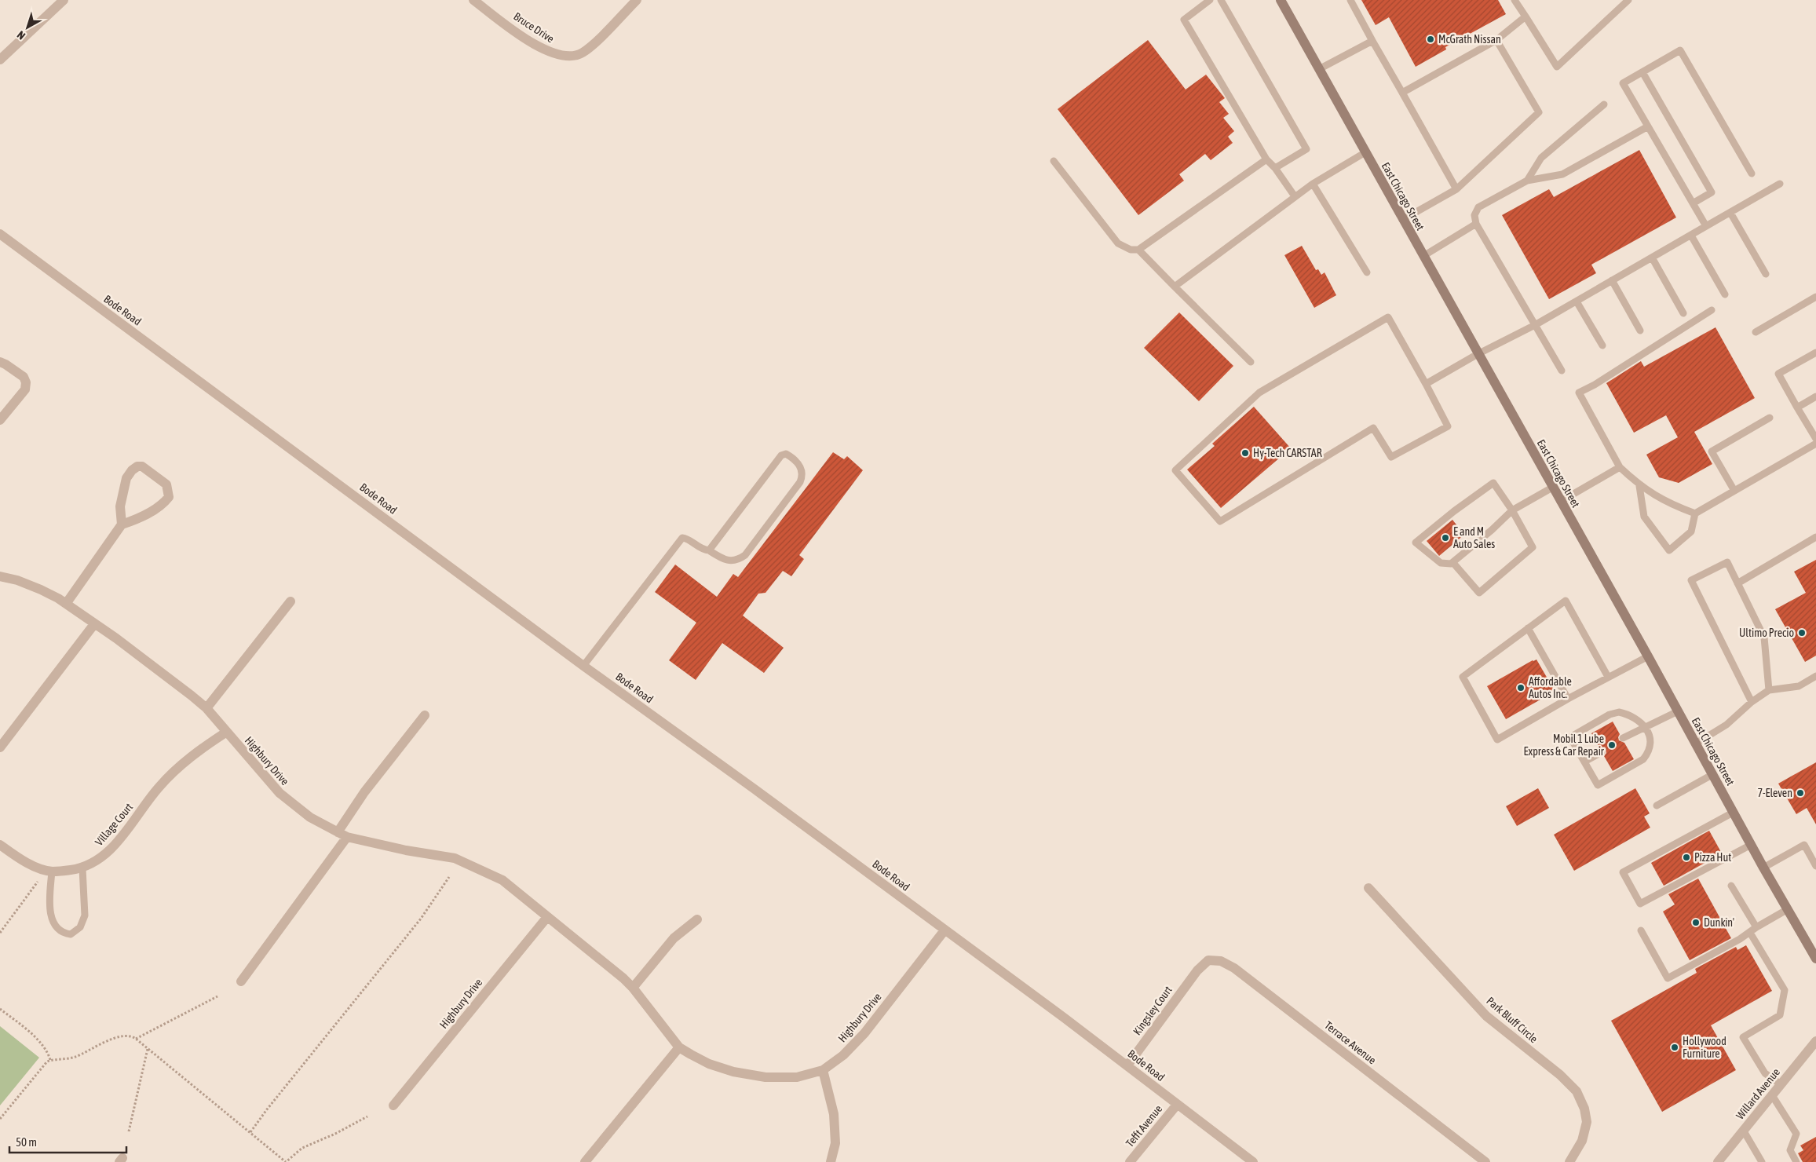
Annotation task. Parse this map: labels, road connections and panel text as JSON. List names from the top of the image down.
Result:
{
  "streets": {
    "main road": ["East Chicago Street"],
    "street": [
      "Bruce Drive",
      "Bode Road",
      "Highbury Drive",
      "Village Court",
      "Kingsley Court",
      "Park Bluff Circle",
      "Terrace Avenue",
      "Willard Avenue",
      "Tefft Avenue"
    ]
  },
  "crossings": [
    ["Bode Road", "Highbury Drive"],
    ["Bode Road", "Kingsley Court"],
    ["Bode Road", "Tefft Avenue"],
    ["Highbury Drive", "Village Court"],
    ["Kingsley Court", "Terrace Avenue"]
  ],
  "places": [
    "McGrath Nissan",
    "Hy-Tech CARSTAR",
    "E and M Auto Sales",
    "Ultimo Precio",
    "Affordable Autos Inc.",
    "Mobil 1 Lube Express & Car Repair",
    "7-Eleven",
    "Pizza Hut",
    "Dunkin'",
    "Hollywood Furniture"
  ],
  "scale_bar": "50 m",
  "north": "bottom left"
}
